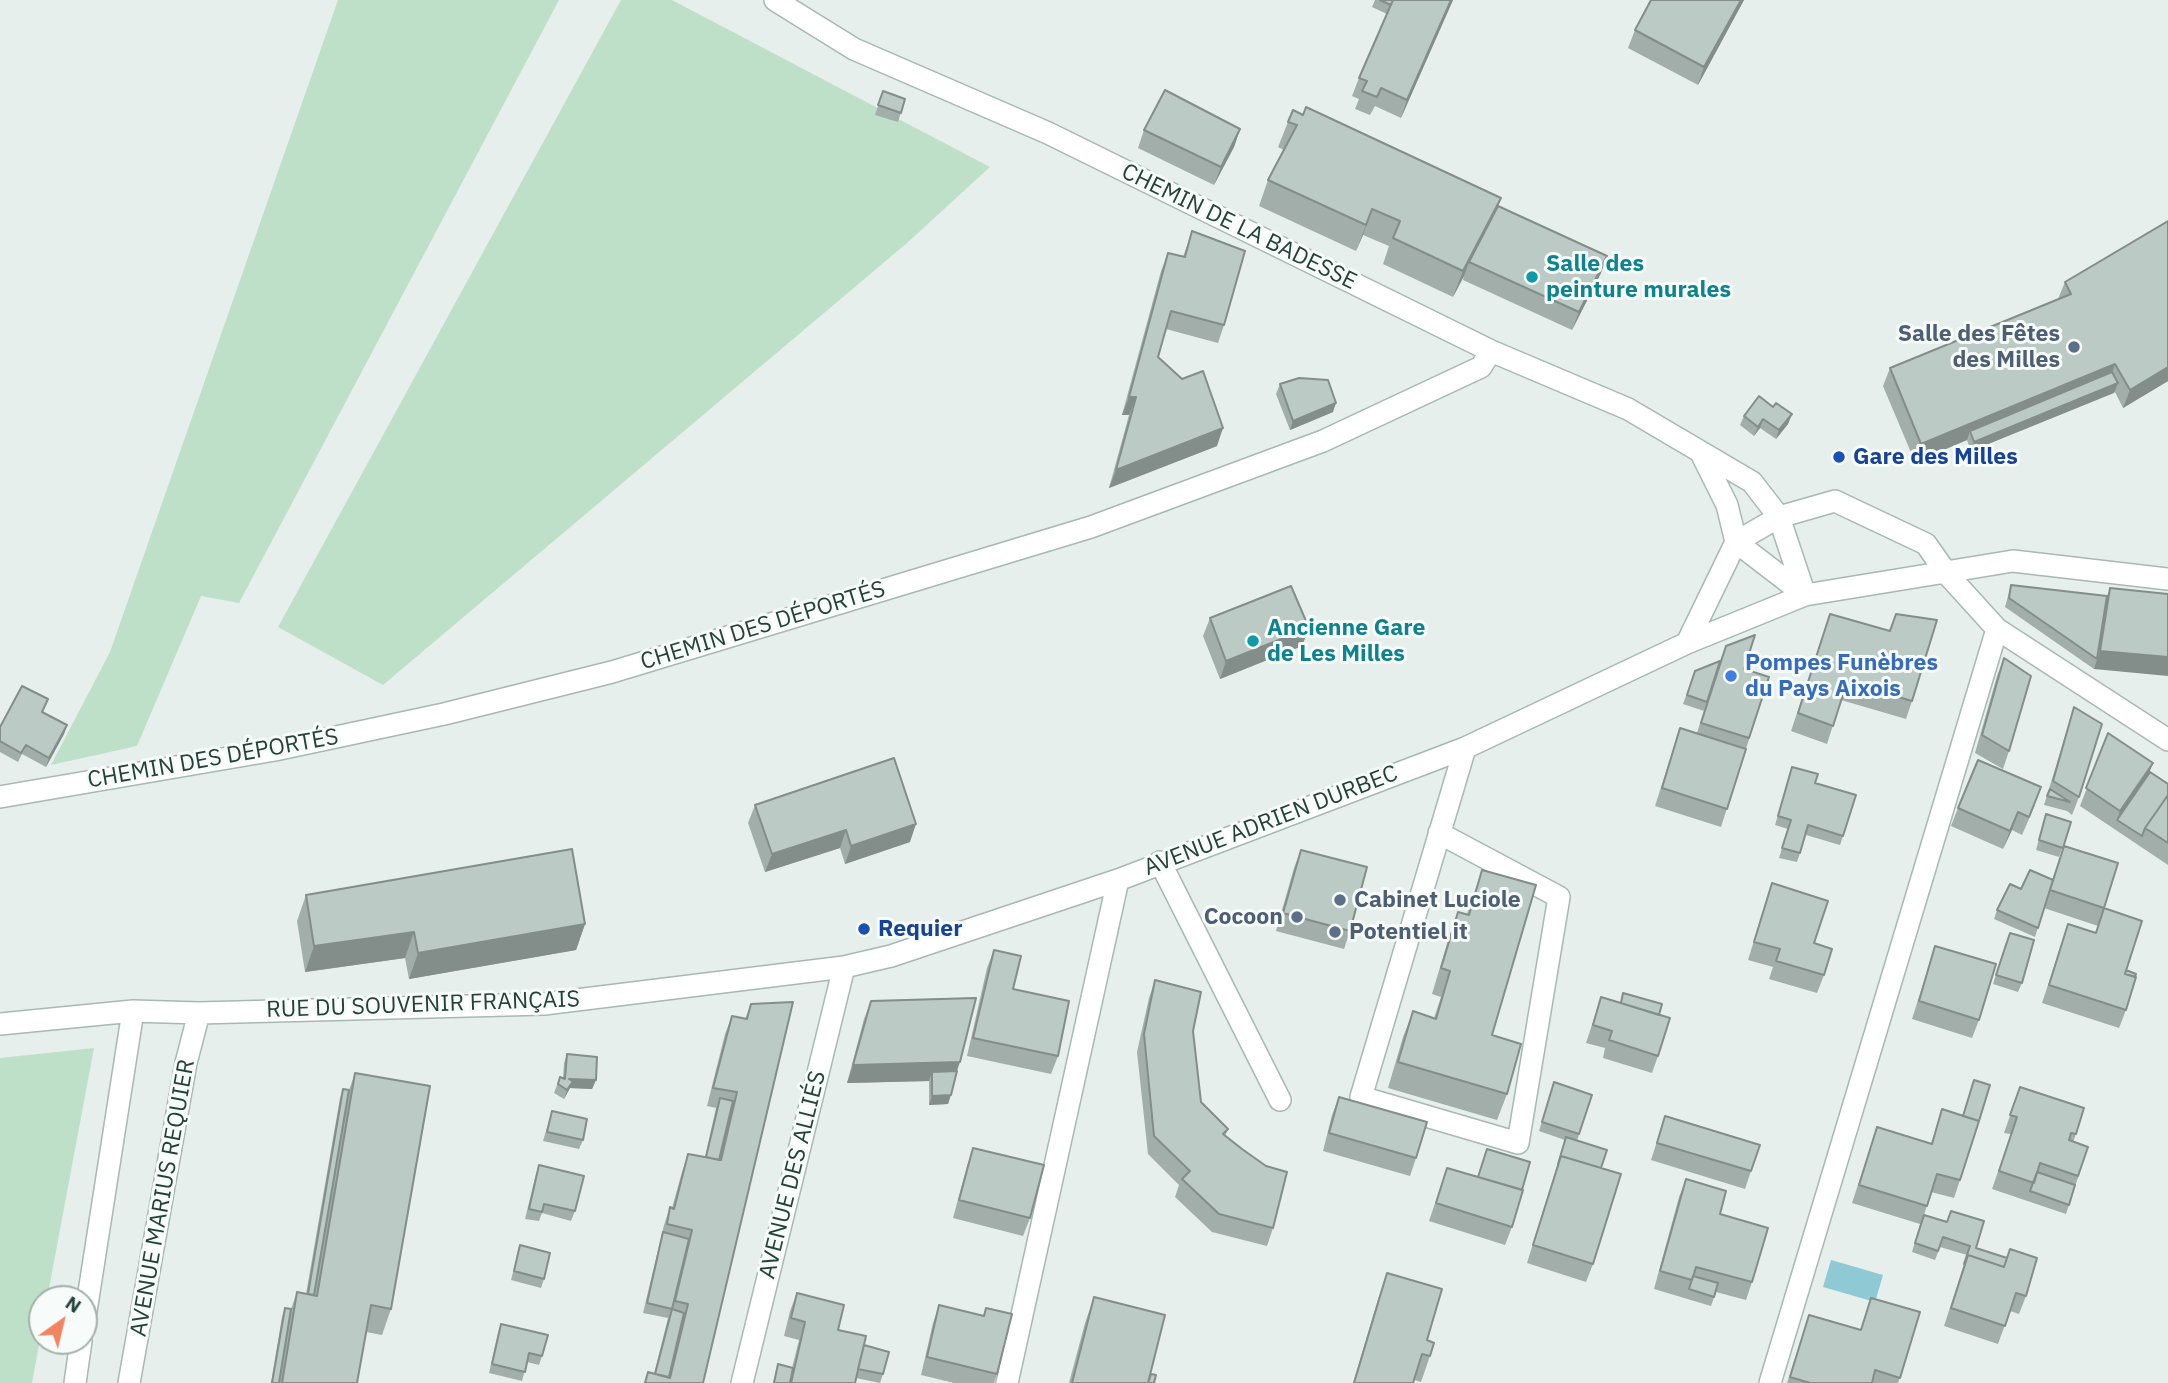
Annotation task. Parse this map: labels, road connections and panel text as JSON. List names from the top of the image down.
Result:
{
  "streets": {
    "street": [
      "CHEMIN DE LA BADESSE",
      "CHEMIN DES DÉPORTÉS",
      "AVENUE ADRIEN DURBEC",
      "RUE DU SOUVENIR FRANÇAIS",
      "AVENUE DES ALLIÉS",
      "AVENUE MARIUS REQUIER"
    ]
  },
  "crossings": [
    ["CHEMIN DE LA BADESSE", "CHEMIN DES DÉPORTÉS"],
    ["CHEMIN DE LA BADESSE", "AVENUE ADRIEN DURBEC"],
    ["AVENUE ADRIEN DURBEC", "RUE DU SOUVENIR FRANÇAIS"],
    ["AVENUE ADRIEN DURBEC", "AVENUE DES ALLIÉS"],
    ["RUE DU SOUVENIR FRANÇAIS", "AVENUE DES ALLIÉS"],
    ["RUE DU SOUVENIR FRANÇAIS", "AVENUE MARIUS REQUIER"]
  ],
  "places": [
    "Salle des peinture murales",
    "Salle des Fêtes des Milles",
    "Gare des Milles",
    "Ancienne Gare de Les Milles",
    "Pompes Funèbres du Pays Aixois",
    "Cabinet Luciole",
    "Cocoon",
    "Requier",
    "Potentiel it"
  ],
  "north": "top right"
}
